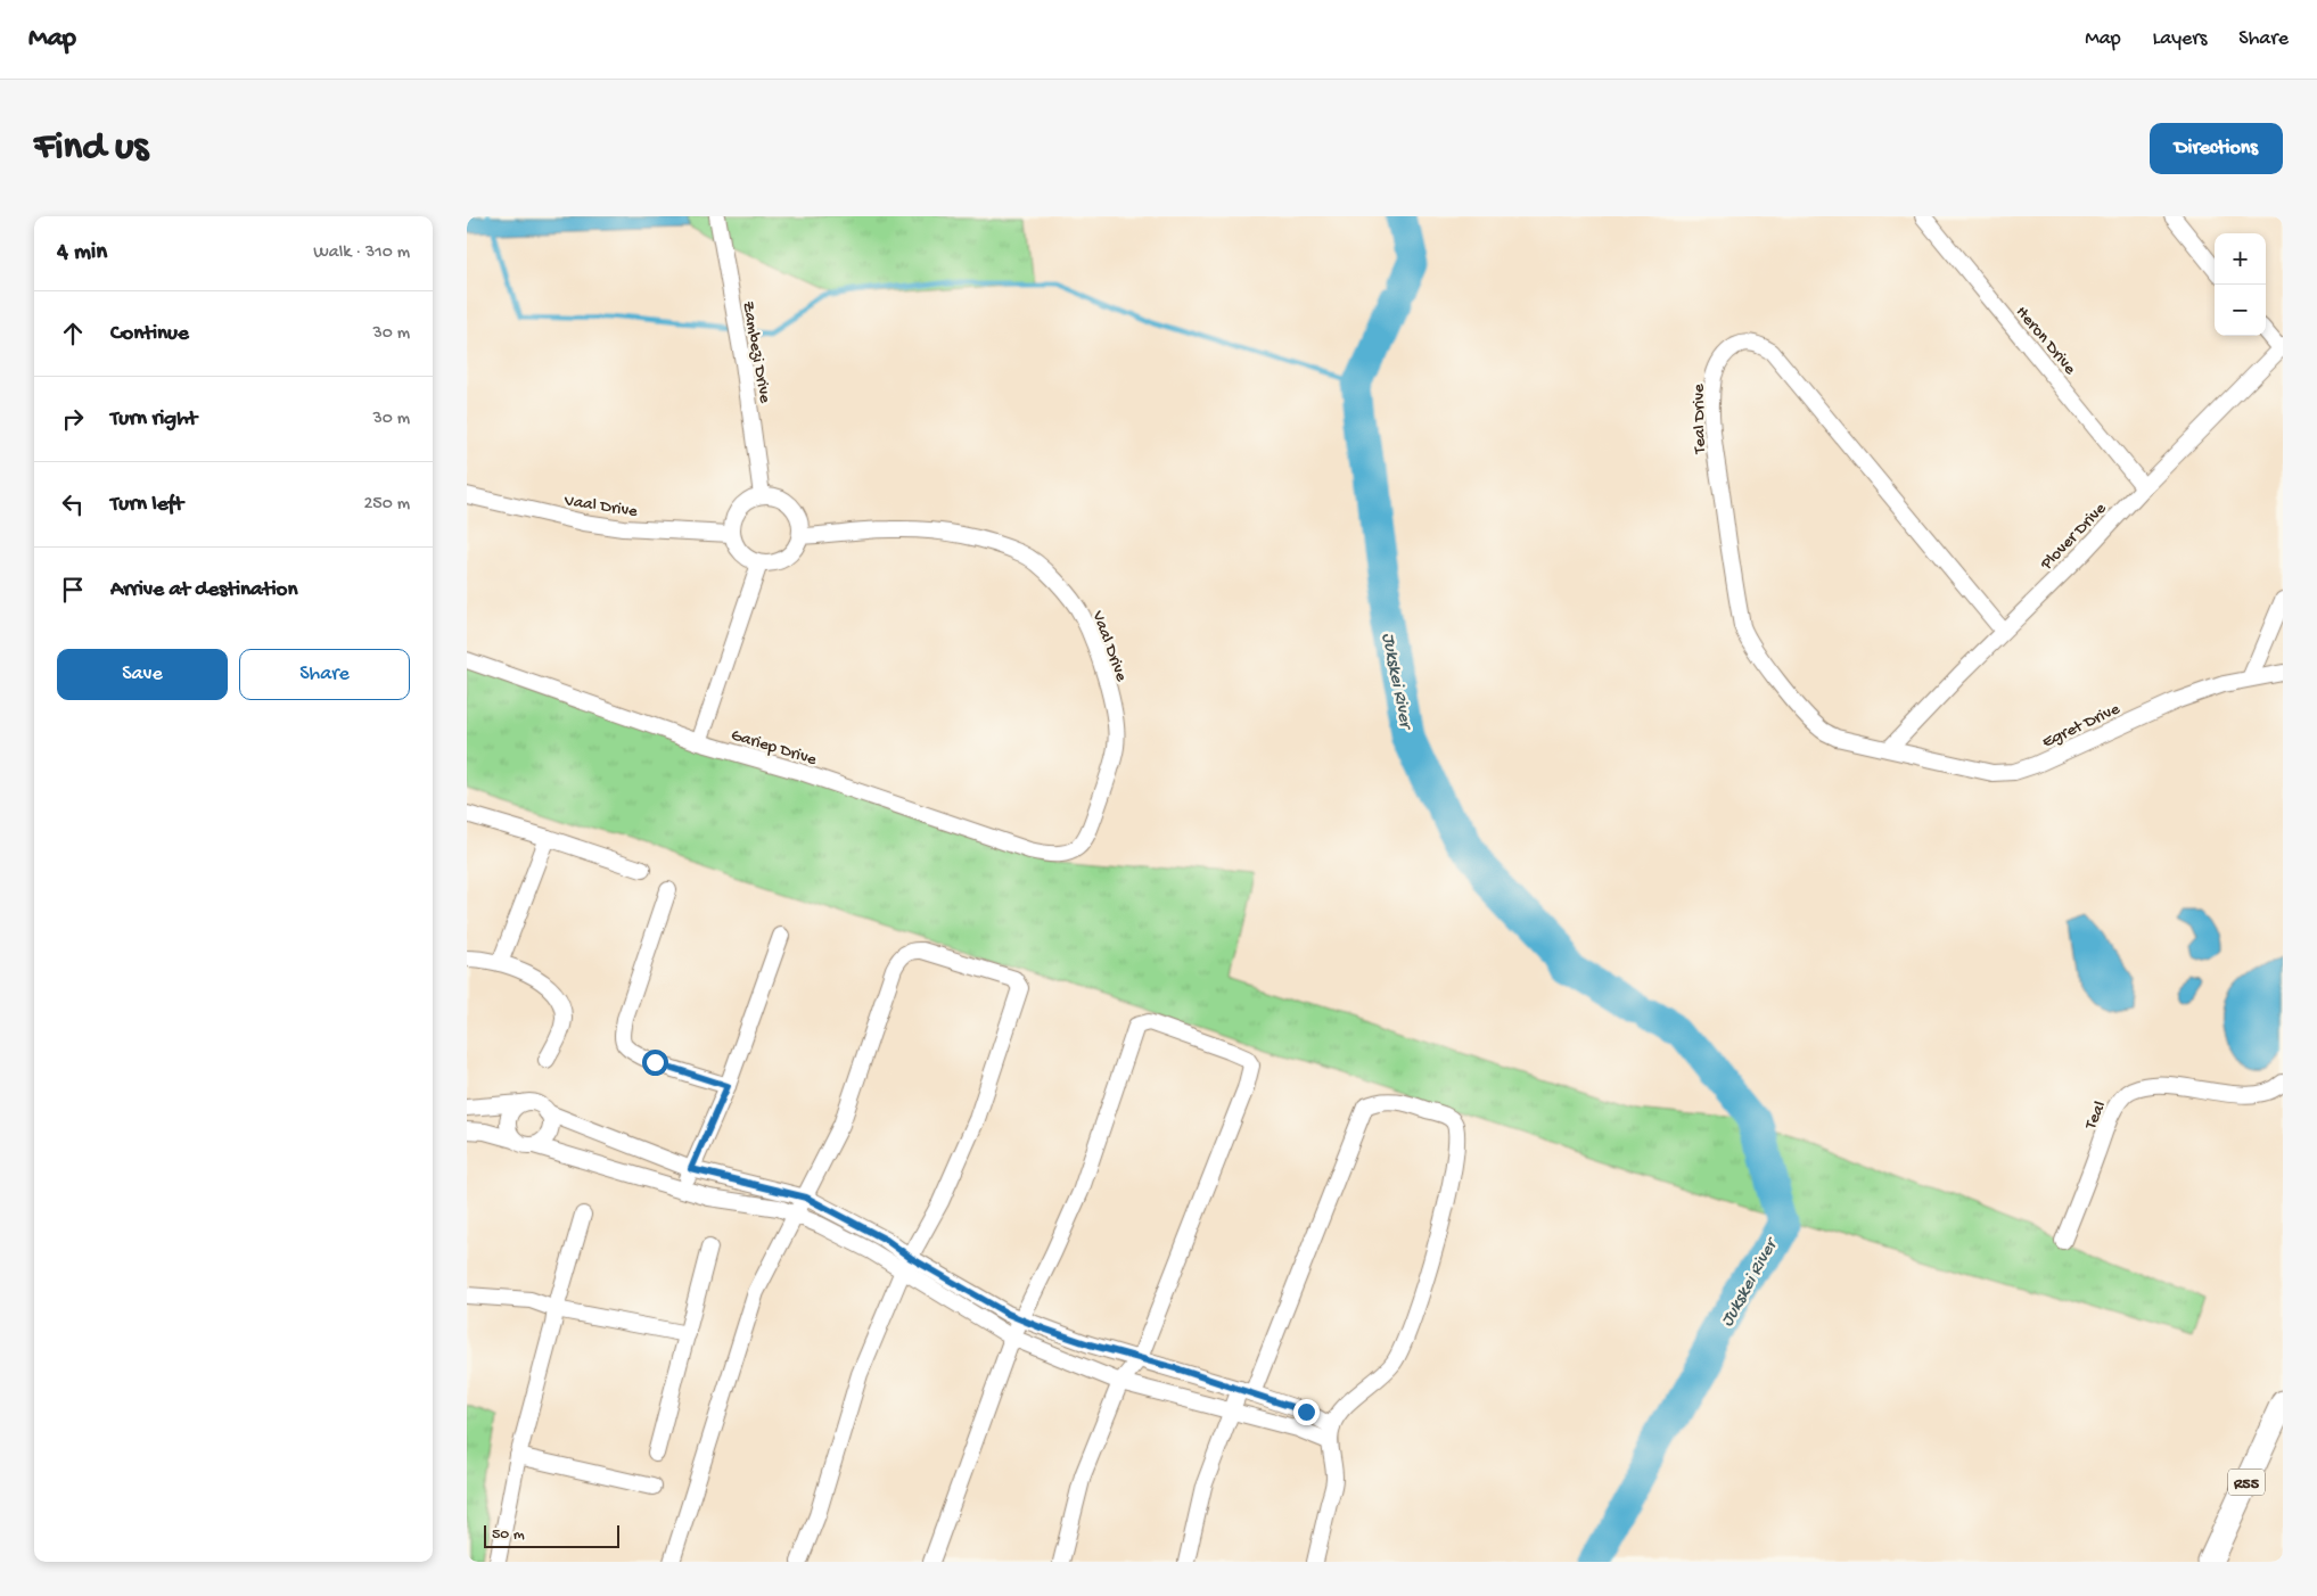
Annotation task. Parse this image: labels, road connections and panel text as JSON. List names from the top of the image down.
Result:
{
  "streets": {
    "main road": ["R55"],
    "street": [
      "Heron Drive",
      "Zambezi Drive",
      "Teal Drive",
      "Vaal Drive",
      "Plover Drive",
      "Egret Drive",
      "Gariep Drive",
      "Teal"
    ]
  },
  "crossings": [
    ["Heron Drive", "Plover Drive"],
    ["Zambezi Drive", "Vaal Drive"],
    ["Teal Drive", "Plover Drive"],
    ["Teal Drive", "Egret Drive"],
    ["Vaal Drive", "Gariep Drive"],
    ["Plover Drive", "Egret Drive"]
  ],
  "water": ["Jukskei River"],
  "scale_bar": "50 m",
  "page": {
    "header": "Map",
    "nav": ["Map", "Layers", "Share"],
    "buttons": [
      "Directions",
      ["Save", "Share"]
    ],
    "title": "Find us",
    "heading": ["4 min", "Walk · 310 m"],
    "map_buttons": ["+", "−"],
    "list": [
      ["Continue", "30 m"],
      ["Turn right", "30 m"],
      ["Turn left", "250 m"],
      "Arrive at destination"
    ],
    "scale": "50 m"
  }
}
